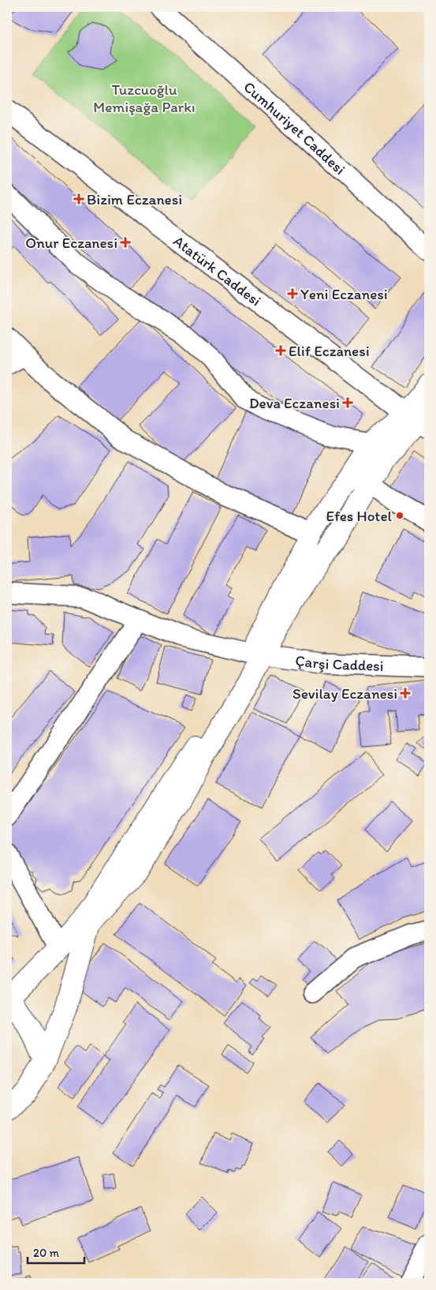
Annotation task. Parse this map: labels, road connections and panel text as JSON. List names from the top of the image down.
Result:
{
  "streets": {
    "street": ["Cumhuriyet Caddesi", "Atatürk Caddesi", "Çarşi Caddesi"]
  },
  "parks": ["Tuzcuoğlu Memişağa Parkı"],
  "places": {
    "health": [
      "Bizim Eczanesi",
      "Onur Eczanesi",
      "Yeni Eczanesi",
      "Elif Eczanesi",
      "Deva Eczanesi",
      "Sevilay Eczanesi"
    ],
    "other": ["Efes Hotel"]
  },
  "scale_bar": "20 m"
}
